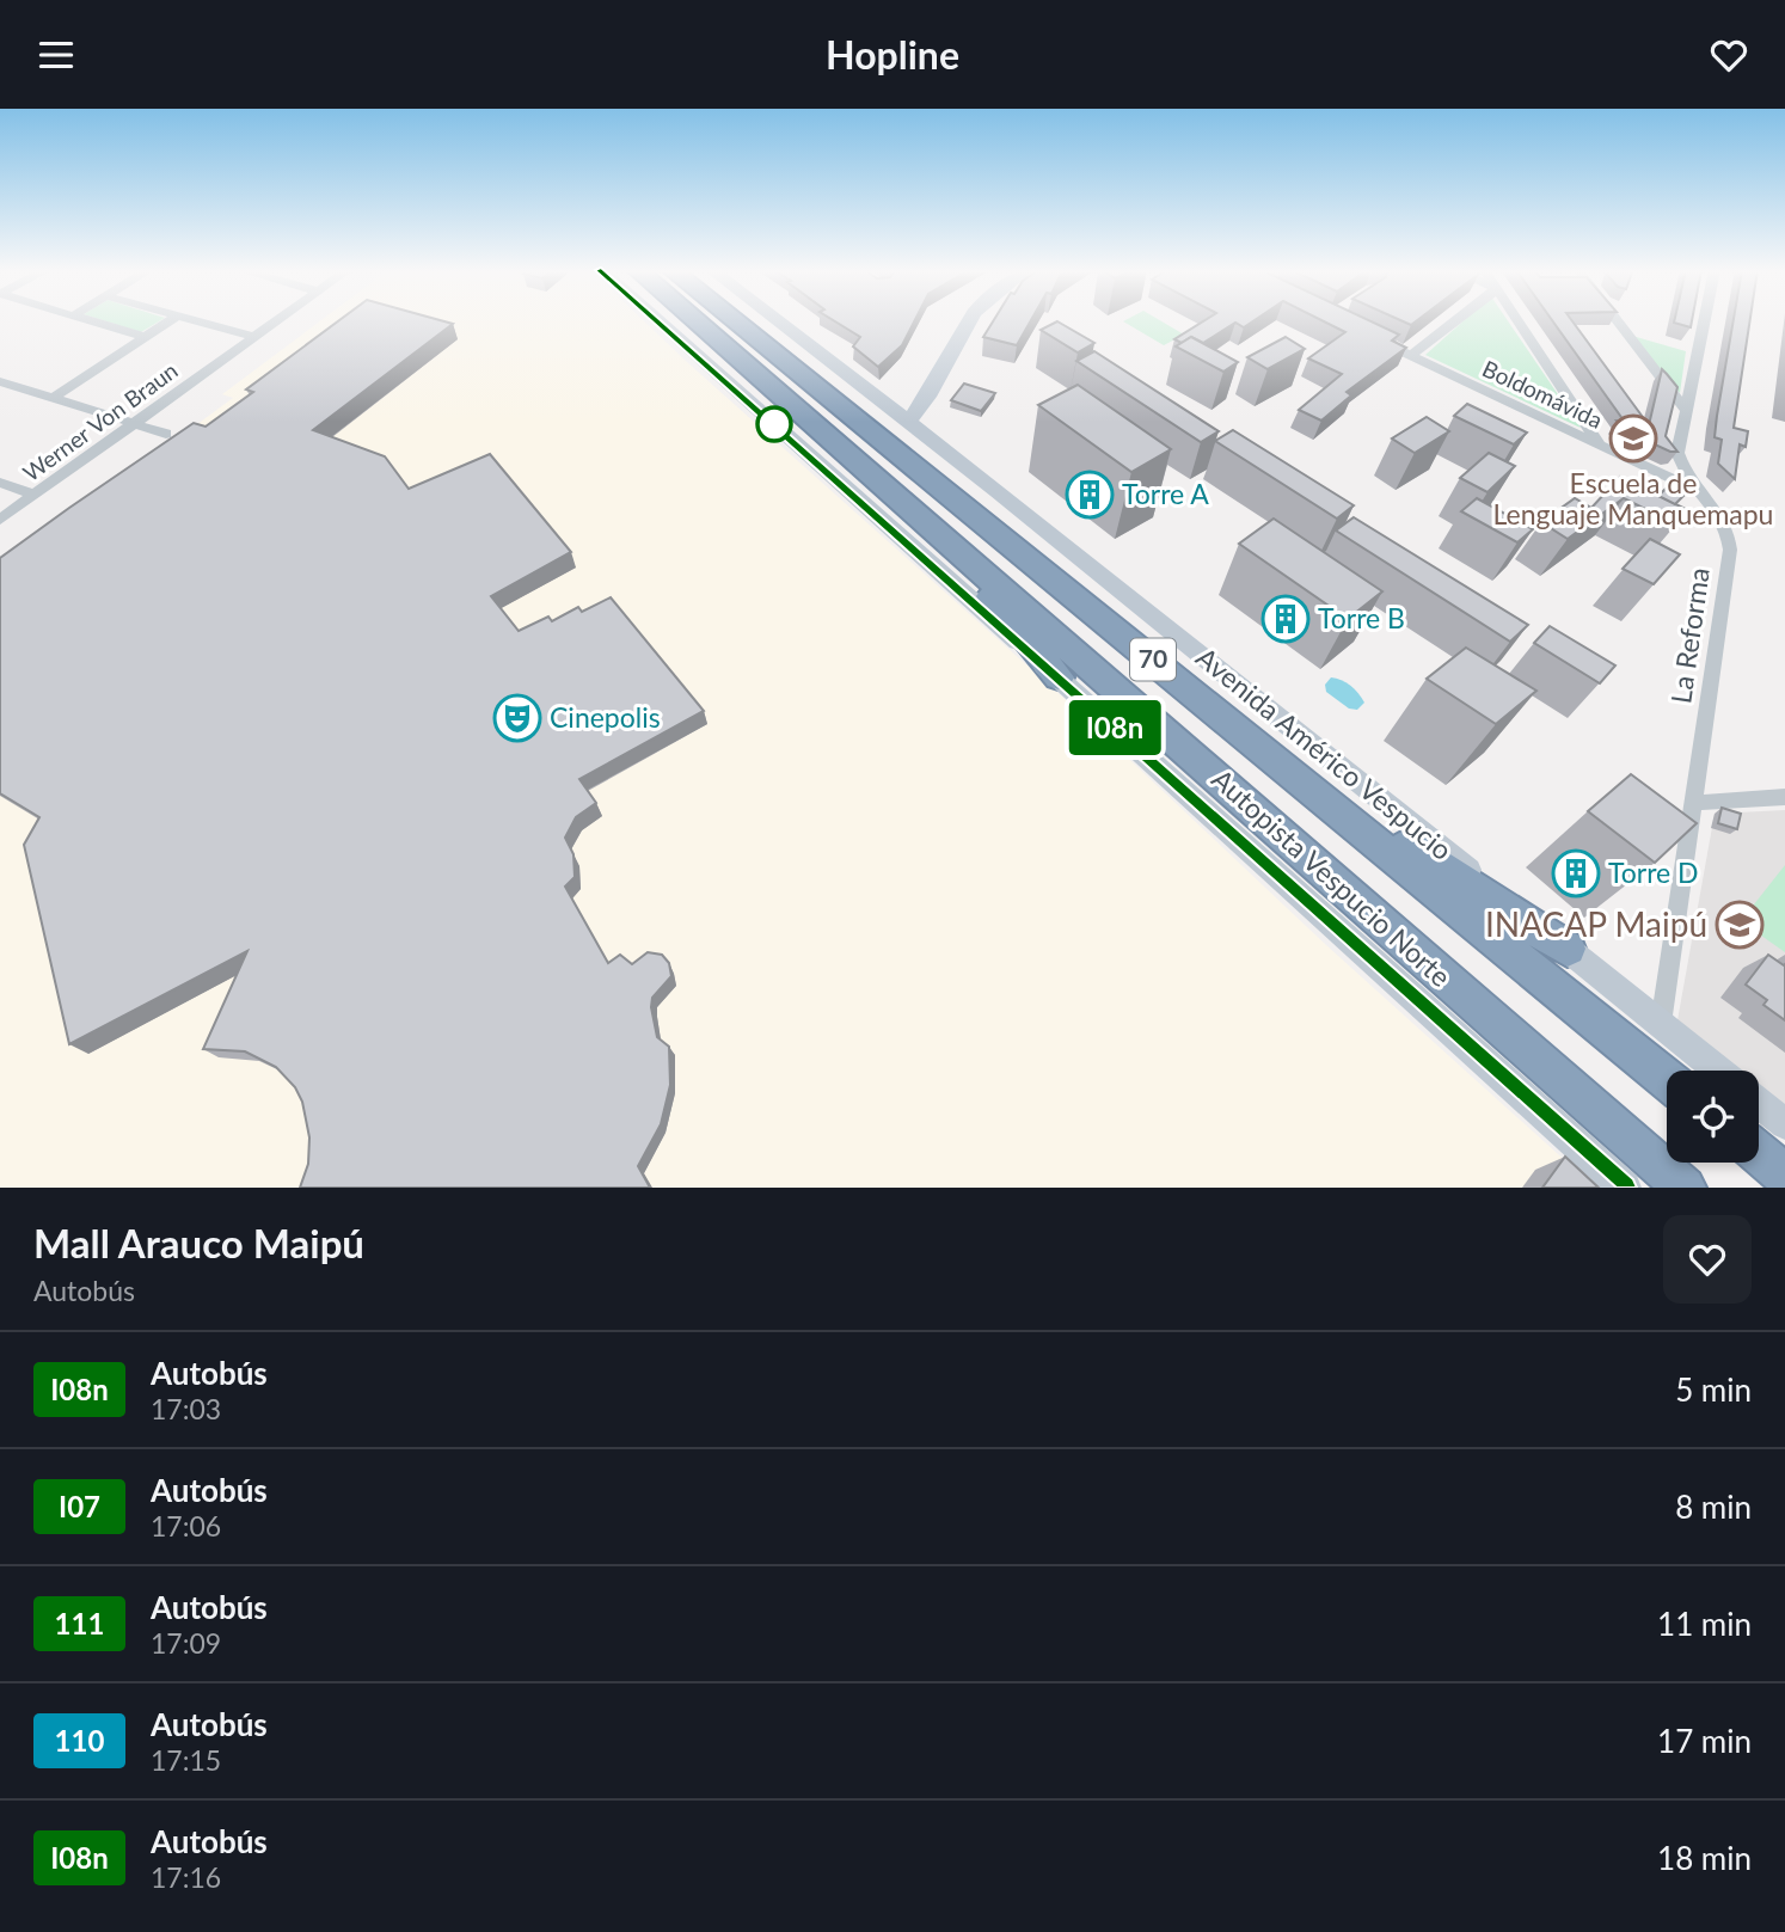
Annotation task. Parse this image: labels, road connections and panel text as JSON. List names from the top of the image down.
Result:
{
  "streets": {
    "highway": ["70", "Autopista Vespucio Norte"],
    "main road": ["Avenida Américo Vespucio"],
    "street": ["Boldomávida", "Werner Von Braun", "La Reforma"]
  },
  "crossings": [
    ["Boldomávida", "La Reforma"],
    ["La Reforma", "Avenida Américo Vespucio"]
  ],
  "places": {
    "school or university": ["Escuela de Lenguaje Manquemapu", "INACAP Maipú"],
    "building": ["Torre A", "Torre B", "Torre D"],
    "theatre": ["Cinepolis"]
  },
  "lines": ["bus line I08n"],
  "page": {
    "header": "Hopline",
    "on_map": "I08n",
    "heading": ["Mall Arauco Maipú", "Autobús"],
    "list": [
      {
        "mark": "I08n",
        "name": "Autobús",
        "note": "17:03",
        "value": "5 min"
      },
      {
        "mark": "I07",
        "name": "Autobús",
        "note": "17:06",
        "value": "8 min"
      },
      {
        "mark": "111",
        "name": "Autobús",
        "note": "17:09",
        "value": "11 min"
      },
      {
        "mark": "110",
        "name": "Autobús",
        "note": "17:15",
        "value": "17 min"
      },
      {
        "mark": "I08n",
        "name": "Autobús",
        "note": "17:16",
        "value": "18 min"
      }
    ]
  }
}
